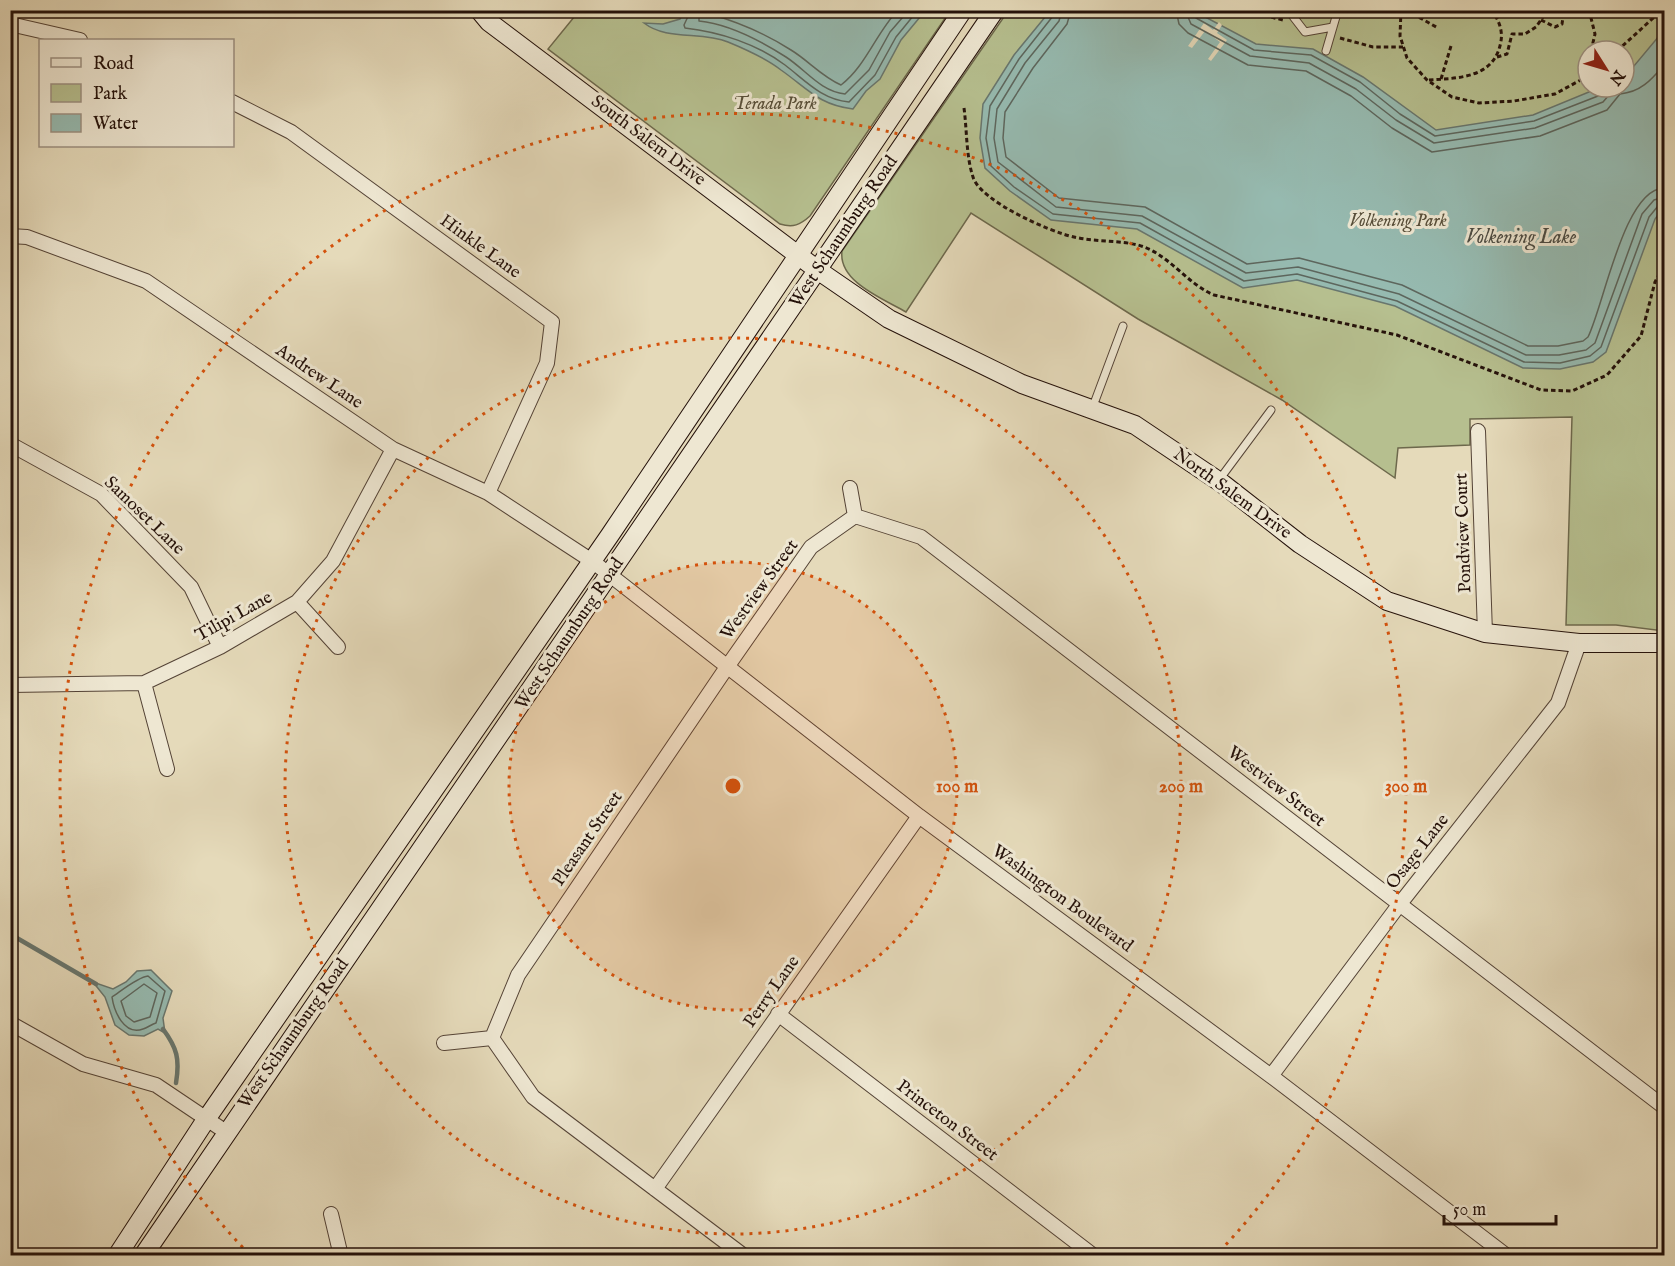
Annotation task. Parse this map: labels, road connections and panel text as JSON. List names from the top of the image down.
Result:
{
  "streets": {
    "main road": ["South Salem Drive", "West Schaumburg Road", "North Salem Drive"],
    "street": [
      "Hinkle Lane",
      "Andrew Lane",
      "Samoset Lane",
      "Pondview Court",
      "Westview Street",
      "Tilipi Lane",
      "Pleasant Street",
      "Osage Lane",
      "Washington Boulevard",
      "Perry Lane",
      "Princeton Street"
    ]
  },
  "crossings": [
    ["South Salem Drive", "West Schaumburg Road"],
    ["South Salem Drive", "North Salem Drive"],
    ["West Schaumburg Road", "Andrew Lane"],
    ["West Schaumburg Road", "North Salem Drive"],
    ["West Schaumburg Road", "Washington Boulevard"],
    ["Hinkle Lane", "Andrew Lane"],
    ["Andrew Lane", "Tilipi Lane"],
    ["Andrew Lane", "Washington Boulevard"],
    ["North Salem Drive", "Pondview Court"],
    ["North Salem Drive", "Osage Lane"],
    ["Samoset Lane", "Tilipi Lane"],
    ["Westview Street", "Pleasant Street"],
    ["Westview Street", "Osage Lane"],
    ["Westview Street", "Washington Boulevard"],
    ["Pleasant Street", "Washington Boulevard"],
    ["Osage Lane", "Washington Boulevard"],
    ["Washington Boulevard", "Perry Lane"],
    ["Perry Lane", "Princeton Street"]
  ],
  "water": ["Volkening Lake"],
  "parks": ["Terada Park", "Volkening Park"],
  "legend": ["Road", "Park", "Water"],
  "scale_bar": "50 m",
  "north": "bottom right",
  "rings": ["100 m", "200 m", "300 m"]
}
